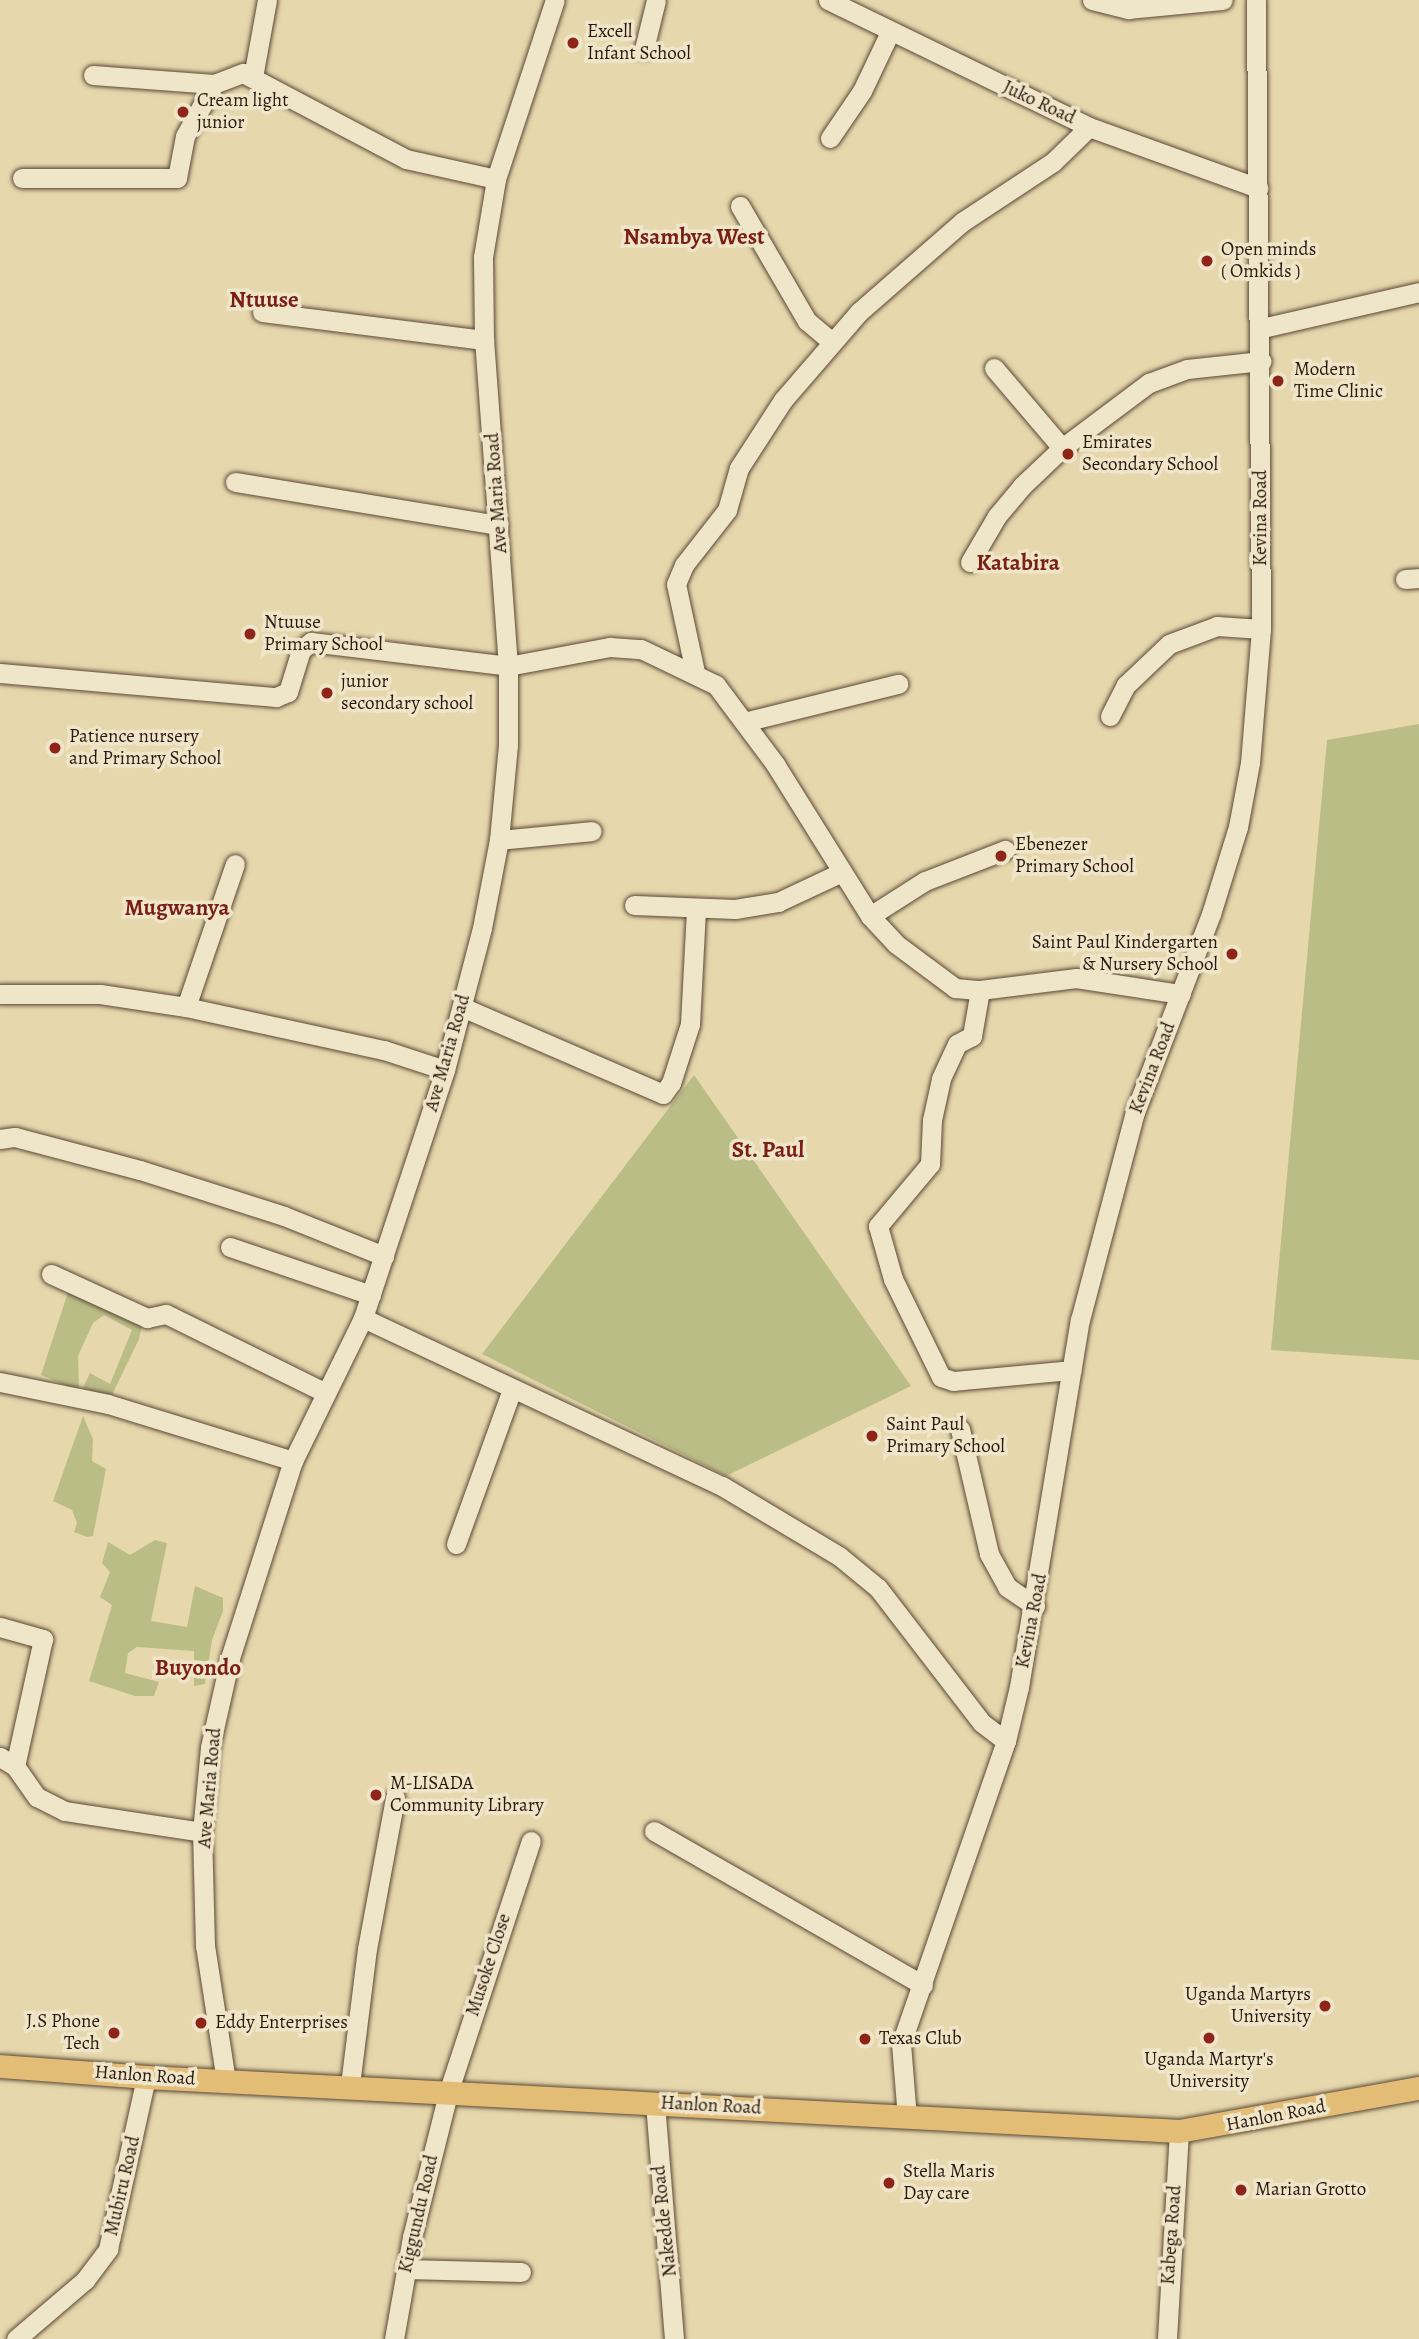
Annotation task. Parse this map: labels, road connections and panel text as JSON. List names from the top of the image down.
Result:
{
  "streets": {
    "main road": ["Hanlon Road"],
    "street": [
      "Juko Road",
      "Ave Maria Road",
      "Kevina Road",
      "Musoke Close",
      "Mubiru Road",
      "Kiggundu Road",
      "Nakedde Road",
      "Kabega Road"
    ]
  },
  "crossings": [
    ["Juko Road", "Kevina Road"],
    ["Ave Maria Road", "Hanlon Road"],
    ["Kevina Road", "Hanlon Road"],
    ["Musoke Close", "Hanlon Road"],
    ["Musoke Close", "Kiggundu Road"],
    ["Hanlon Road", "Mubiru Road"],
    ["Hanlon Road", "Kiggundu Road"],
    ["Hanlon Road", "Nakedde Road"],
    ["Hanlon Road", "Kabega Road"]
  ],
  "districts": [
    "Nsambya West",
    "Ntuuse",
    "Katabira",
    "Mugwanya",
    "St. Paul",
    "Buyondo"
  ],
  "places": [
    "Excell Infant School",
    "Cream light junior",
    "Open minds ( Omkids )",
    "Modern Time Clinic",
    "Emirates Secondary School",
    "Ntuuse Primary School",
    "junior secondary school",
    "Patience nursery and Primary School",
    "Ebenezer Primary School",
    "Saint Paul Kindergarten & Nursery School",
    "Saint Paul Primary School",
    "M-LISADA Community Library",
    "Uganda Martyrs University",
    "Eddy Enterprises",
    "J.S Phone Tech",
    "Uganda Martyr's University",
    "Texas Club",
    "Stella Maris Day care",
    "Marian Grotto"
  ]
}
